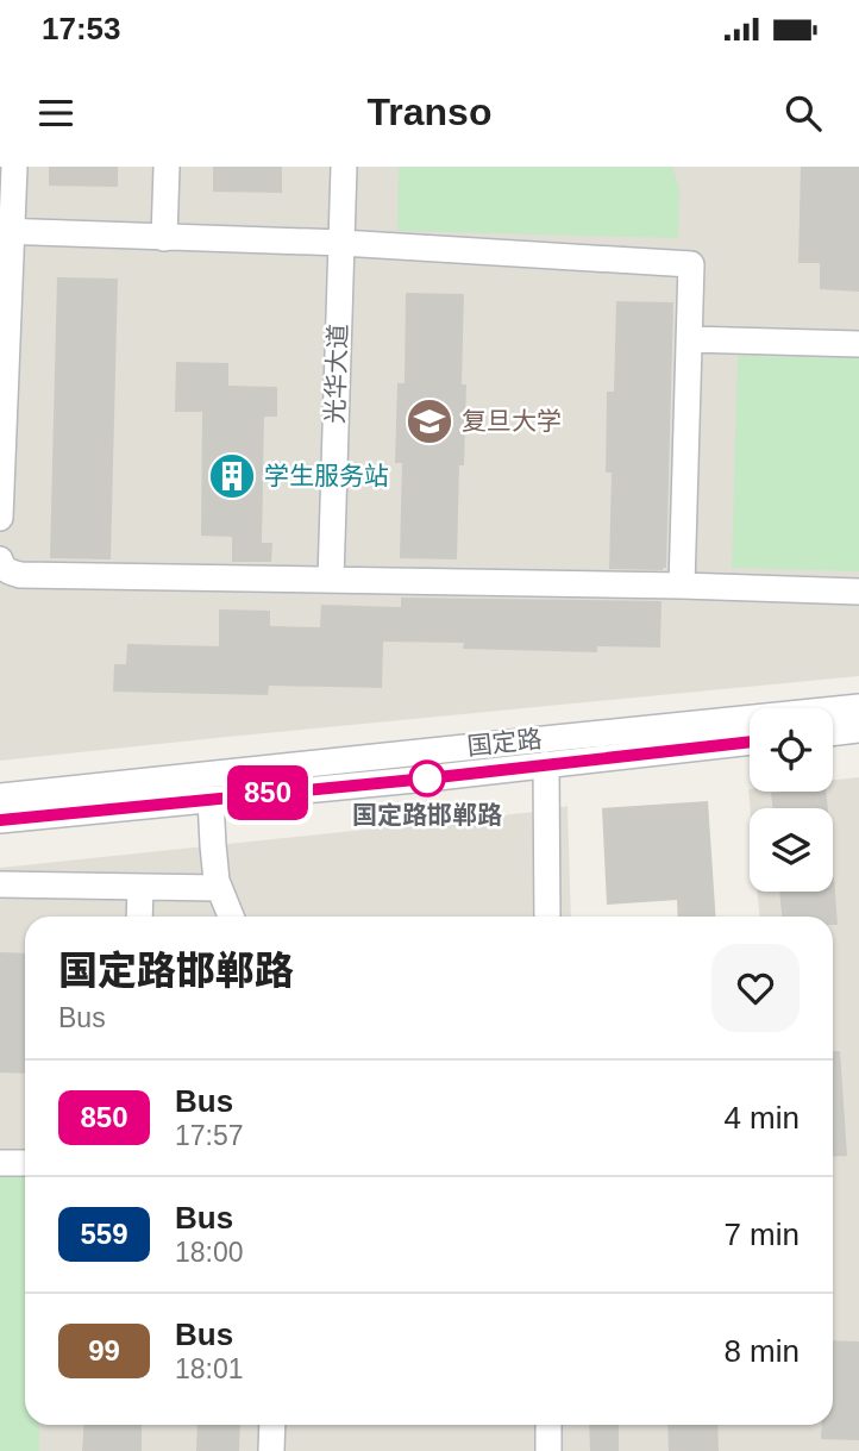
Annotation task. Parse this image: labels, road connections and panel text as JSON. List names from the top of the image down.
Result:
{
  "streets": {
    "street": ["光华大道", "国定路"]
  },
  "places": {
    "school or university": ["复旦大学"],
    "building": ["学生服务站"],
    "other": ["国定路邯郸路"]
  },
  "lines": ["bus line 850"],
  "page": {
    "status": "17:53",
    "header": "Transo",
    "on_map": "850",
    "heading": ["国定路邯郸路", "Bus"],
    "list": [
      {
        "mark": "850",
        "name": "Bus",
        "note": "17:57",
        "value": "4 min"
      },
      {
        "mark": "559",
        "name": "Bus",
        "note": "18:00",
        "value": "7 min"
      },
      {
        "mark": "99",
        "name": "Bus",
        "note": "18:01",
        "value": "8 min"
      }
    ]
  }
}
